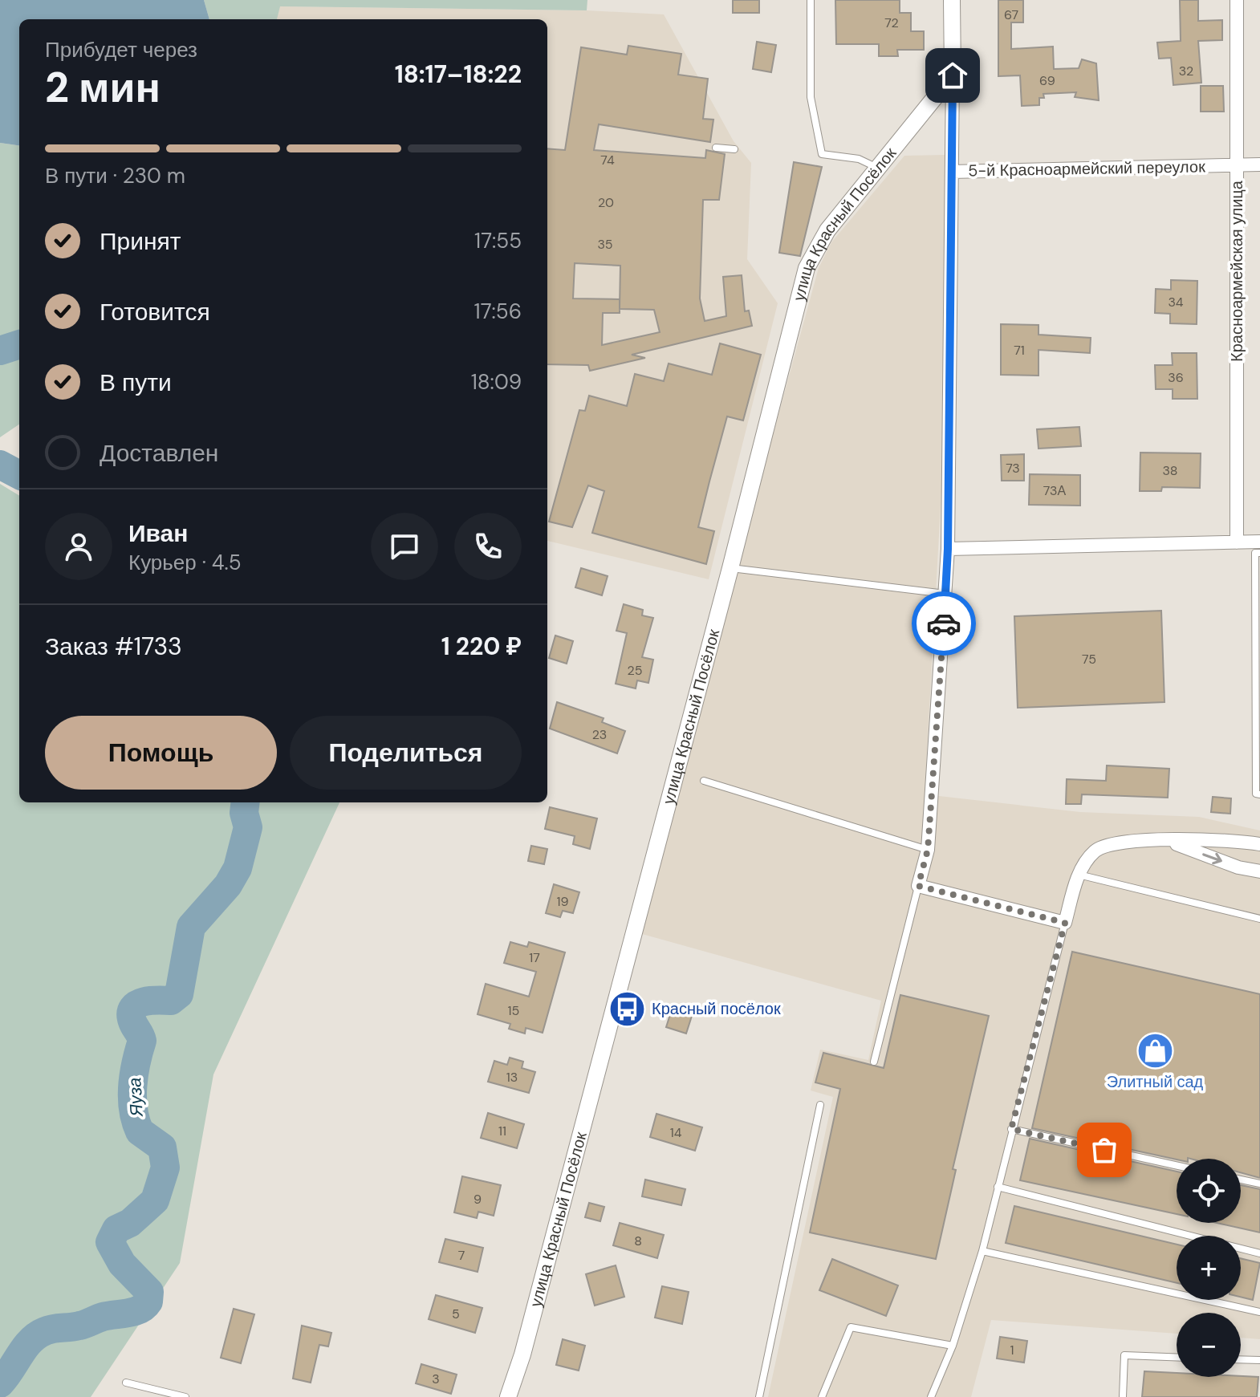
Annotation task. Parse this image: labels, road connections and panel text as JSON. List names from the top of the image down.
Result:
{
  "streets": {
    "street": ["5-й Красноармейский переулок", "улица Красный Посёлок", "Красноармейская улица"]
  },
  "crossings": [
    ["5-й Красноармейский переулок", "Красноармейская улица"]
  ],
  "water": ["Яуза"],
  "places": {
    "bus stop": ["Красный посёлок"],
    "shop": ["Элитный сад"]
  },
  "house_numbers": [
    "67",
    "72",
    "32",
    "69",
    "74",
    "20",
    "35",
    "34",
    "71",
    "36",
    "73",
    "38",
    "73А",
    "75",
    "25",
    "23",
    "19",
    "17",
    "15",
    "13",
    "11",
    "14",
    "9",
    "8",
    "7",
    "5",
    "1",
    "3"
  ],
  "page": {
    "heading": ["2 мин", "Прибудет через", "18:17–18:22"],
    "panel": [
      "Иван",
      "Курьер · 4.5",
      "Заказ #1733",
      "1 220 ₽"
    ],
    "bar": "В пути · 230 m",
    "list": [
      ["Принят", "17:55"],
      ["Готовится", "17:56"],
      ["В пути", "18:09"],
      "Доставлен"
    ],
    "buttons": ["Помощь", "Поделиться"],
    "map_buttons": ["+", "−"]
  }
}
